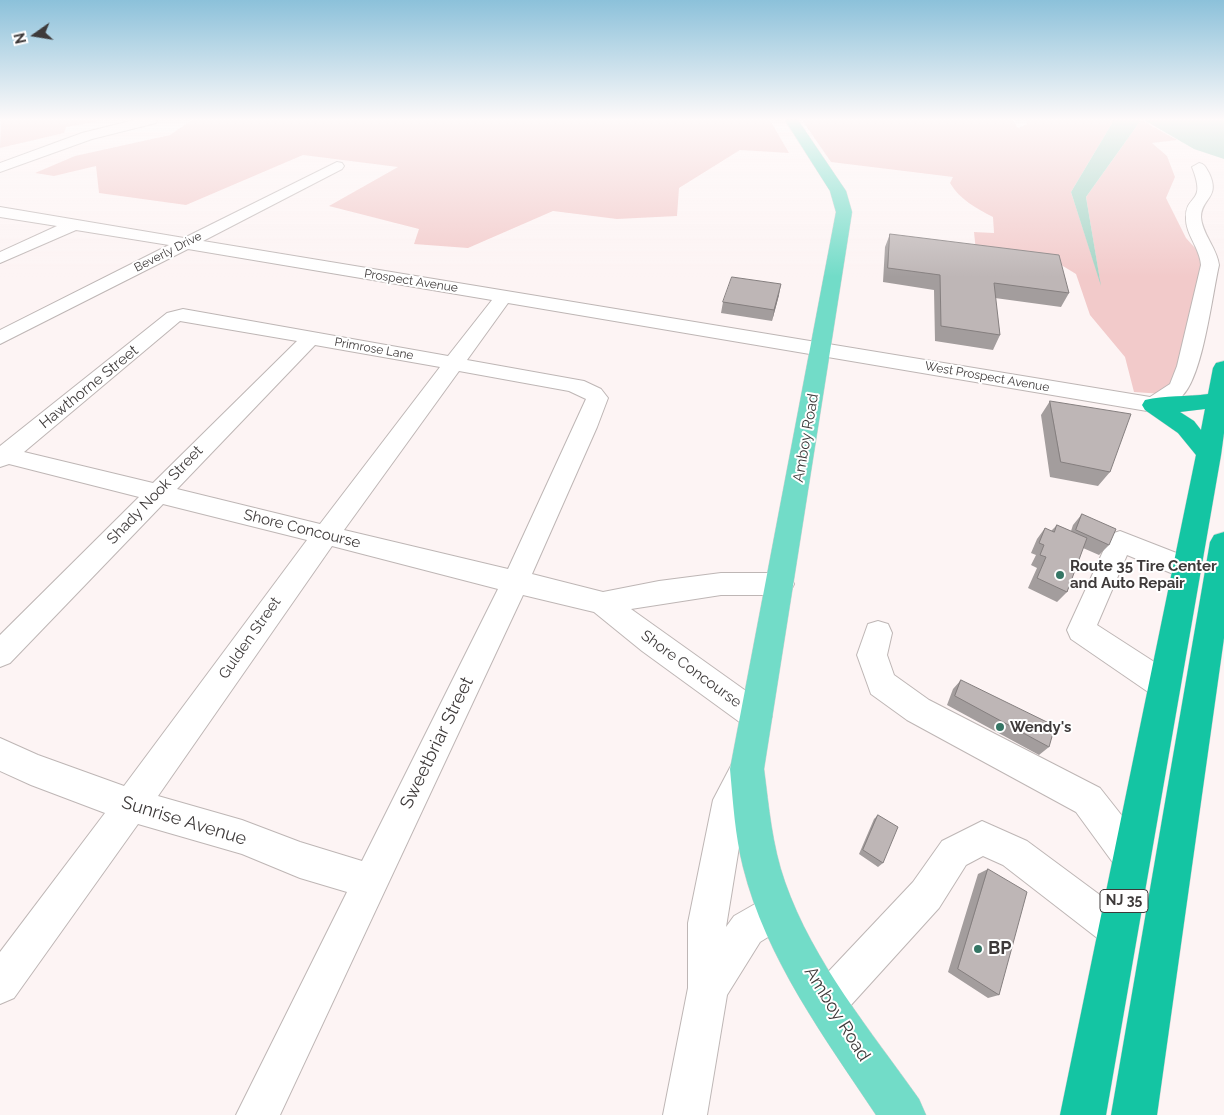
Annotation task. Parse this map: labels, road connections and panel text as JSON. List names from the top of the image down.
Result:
{
  "streets": {
    "highway": ["NJ 35"],
    "main road": ["Amboy Road"],
    "street": [
      "Beverly Drive",
      "Prospect Avenue",
      "Primrose Lane",
      "West Prospect Avenue",
      "Hawthorne Street",
      "Shady Nook Street",
      "Shore Concourse",
      "Gulden Street",
      "Sweetbriar Street",
      "Sunrise Avenue"
    ]
  },
  "crossings": [
    ["Beverly Drive", "Prospect Avenue"],
    ["Prospect Avenue", "West Prospect Avenue"],
    ["Prospect Avenue", "Amboy Road"],
    ["Prospect Avenue", "Gulden Street"],
    ["Primrose Lane", "Hawthorne Street"],
    ["Primrose Lane", "Shady Nook Street"],
    ["Primrose Lane", "Gulden Street"],
    ["Primrose Lane", "Sweetbriar Street"],
    ["West Prospect Avenue", "Amboy Road"],
    ["Hawthorne Street", "Shore Concourse"],
    ["Amboy Road", "Shore Concourse"],
    ["Shady Nook Street", "Shore Concourse"],
    ["Shore Concourse", "Gulden Street"],
    ["Shore Concourse", "Sweetbriar Street"],
    ["Gulden Street", "Sunrise Avenue"],
    ["Sweetbriar Street", "Sunrise Avenue"]
  ],
  "places": ["Route 35 Tire Center and Auto Repair", "Wendy's", "BP"],
  "north": "left"
}
